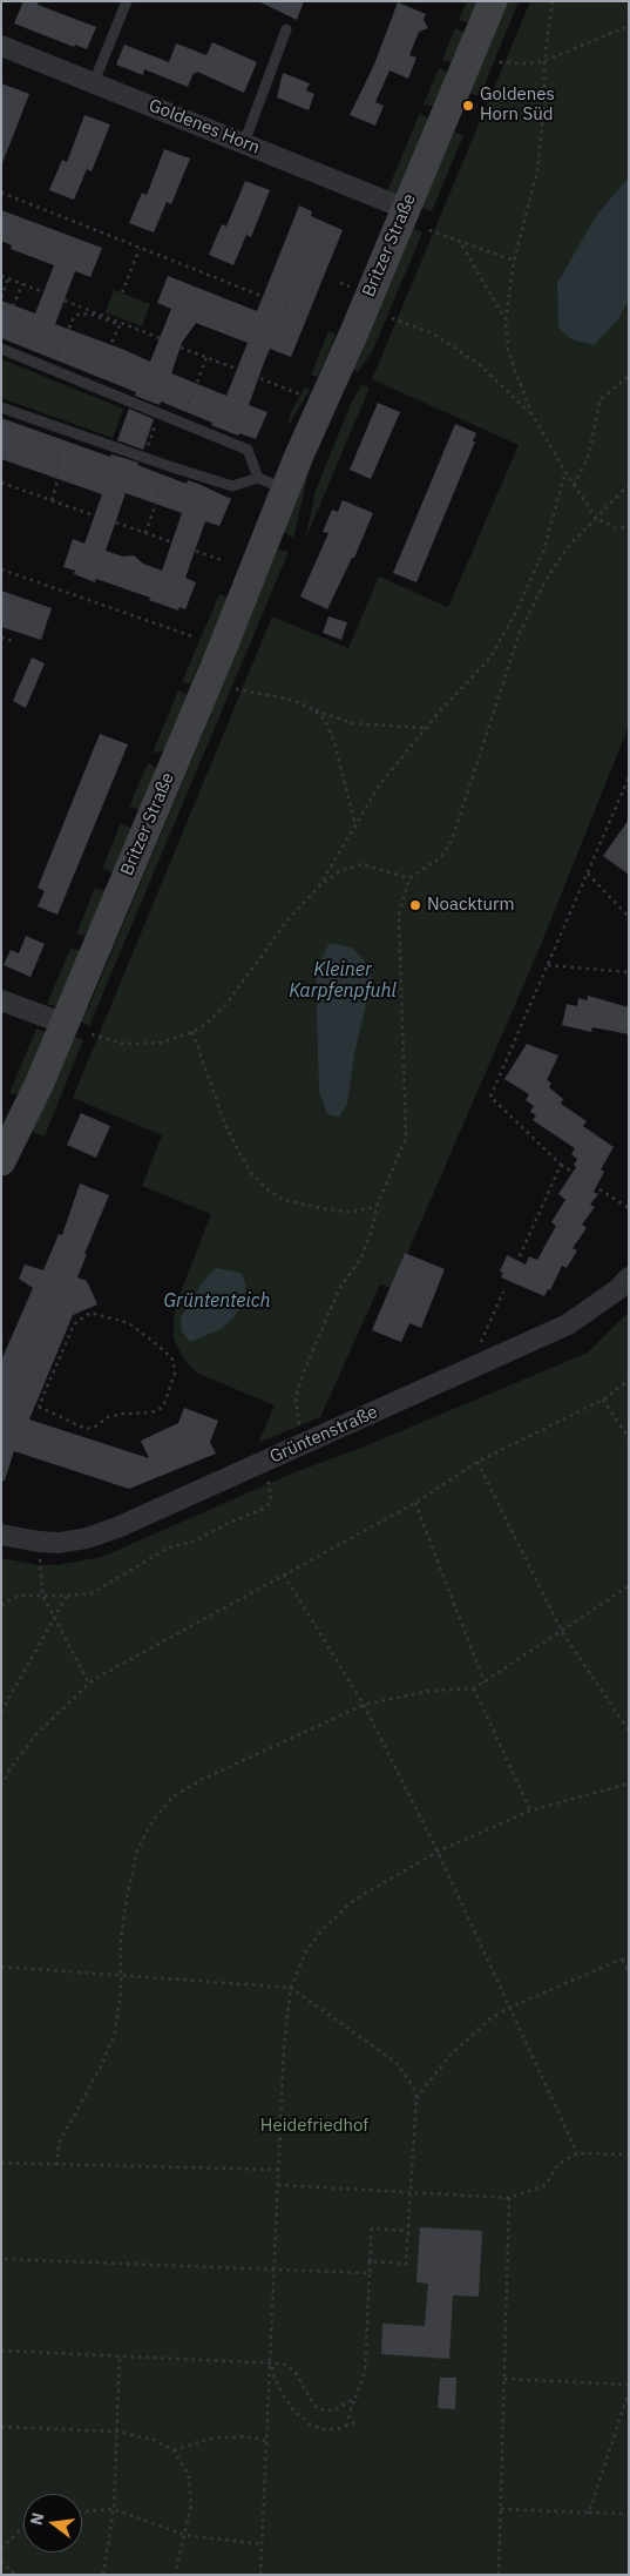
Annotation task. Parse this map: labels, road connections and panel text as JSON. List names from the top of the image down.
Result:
{
  "streets": {
    "main road": ["Britzer Straße"],
    "street": ["Goldenes Horn", "Grüntenstraße"]
  },
  "crossings": [
    ["Goldenes Horn", "Britzer Straße"]
  ],
  "water": ["Kleiner Karpfenpfuhl", "Grüntenteich"],
  "parks": ["Heidefriedhof"],
  "places": ["Goldenes Horn Süd", "Noackturm"],
  "north": "left"
}
